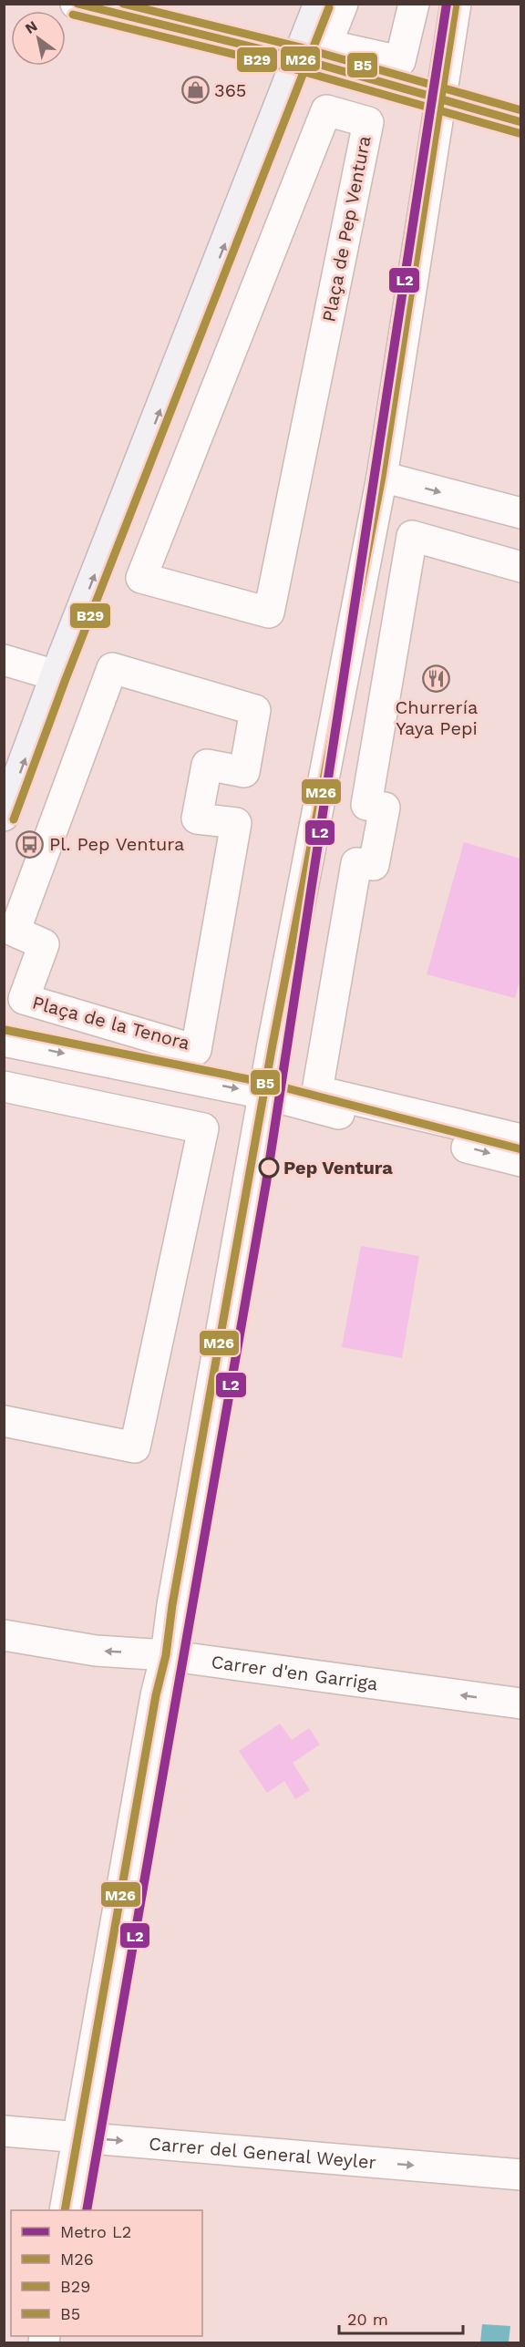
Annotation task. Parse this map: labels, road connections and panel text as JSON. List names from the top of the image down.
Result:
{
  "streets": {
    "street": [
      "Plaça de Pep Ventura",
      "Plaça de la Tenora",
      "Carrer d'en Garriga",
      "Carrer del General Weyler"
    ]
  },
  "one_way": ["Carrer d'en Garriga", "Carrer del General Weyler"],
  "places": {
    "shop": ["365"],
    "restaurant": ["Churrería Yaya Pepi"],
    "bus stop": ["Pl. Pep Ventura"],
    "other": ["Pep Ventura"]
  },
  "lines": [
    "metro line L2",
    "transit line M26",
    "transit line B5",
    "transit line B29"
  ],
  "legend": [
    "Metro L2",
    "M26",
    "B29",
    "B5"
  ],
  "scale_bar": "20 m",
  "north": "top left"
}
